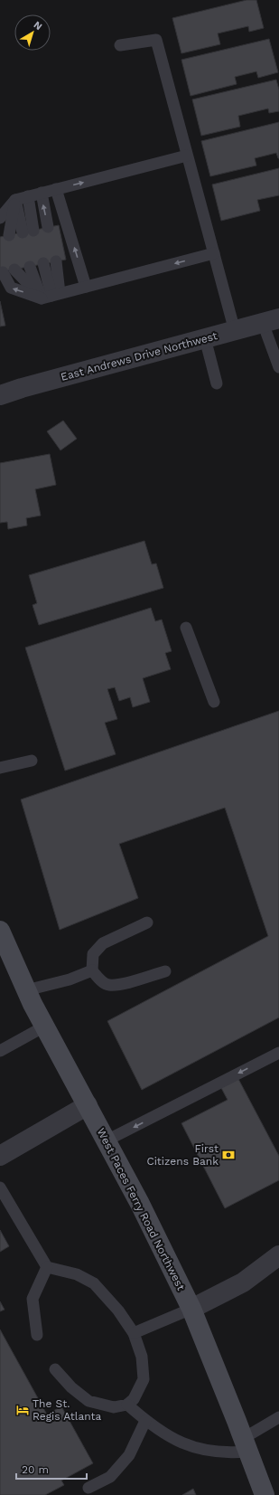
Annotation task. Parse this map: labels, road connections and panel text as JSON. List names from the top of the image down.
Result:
{
  "streets": {
    "main road": ["West Paces Ferry Road Northwest"],
    "street": ["East Andrews Drive Northwest"]
  },
  "places": {
    "bank": ["First Citizens Bank"],
    "hotel": ["The St. Regis Atlanta"]
  },
  "scale_bar": "20 m",
  "north": "top right"
}
